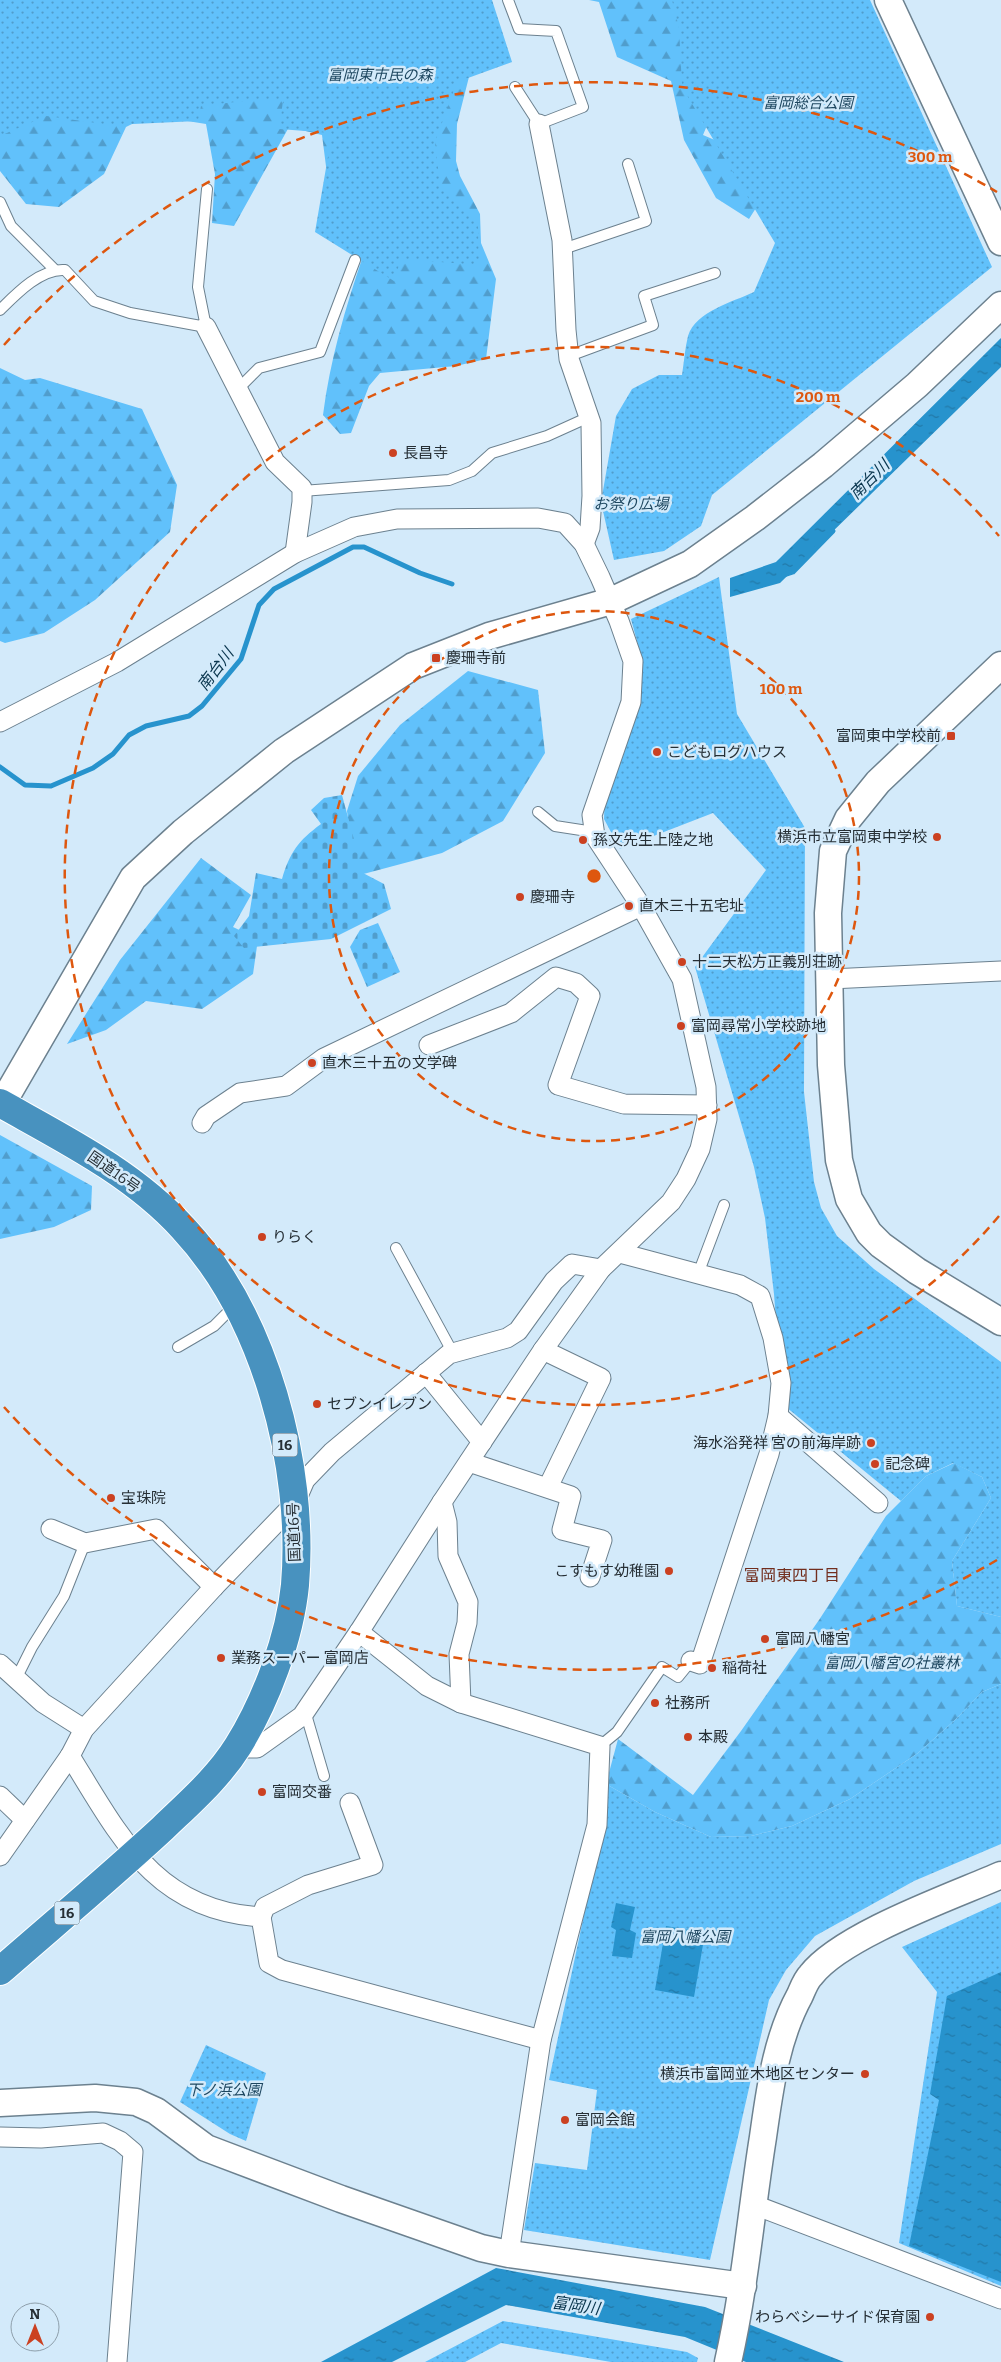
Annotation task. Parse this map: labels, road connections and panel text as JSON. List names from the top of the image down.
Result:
{
  "streets": {
    "highway": ["国道16号", "16"]
  },
  "districts": ["富岡東四丁目"],
  "water": ["南台川", "富岡川"],
  "parks": [
    "富岡東市民の森",
    "富岡総合公園",
    "お祭り広場",
    "富岡八幡宮の社叢林",
    "富岡八幡公園",
    "下ノ浜公園"
  ],
  "places": {
    "other": [
      "長昌寺",
      "こどもログハウス",
      "横浜市立富岡東中学校",
      "孫文先生上陸之地",
      "慶珊寺",
      "直木三十五宅址",
      "十二天松方正義別荘跡",
      "富岡尋常小学校跡地",
      "直木三十五の文学碑",
      "りらく",
      "セブンイレブン",
      "海水浴発祥 宮の前海岸跡",
      "記念碑",
      "宝珠院",
      "こすもす幼稚園",
      "富岡八幡宮",
      "業務スーパー 富岡店",
      "稲荷社",
      "社務所",
      "本殿",
      "富岡交番",
      "横浜市富岡並木地区センター",
      "富岡会館",
      "わらべシーサイド保育園"
    ],
    "transit": ["慶珊寺前", "富岡東中学校前"]
  },
  "north": "top",
  "rings": ["300 m", "200 m", "100 m"]
}
